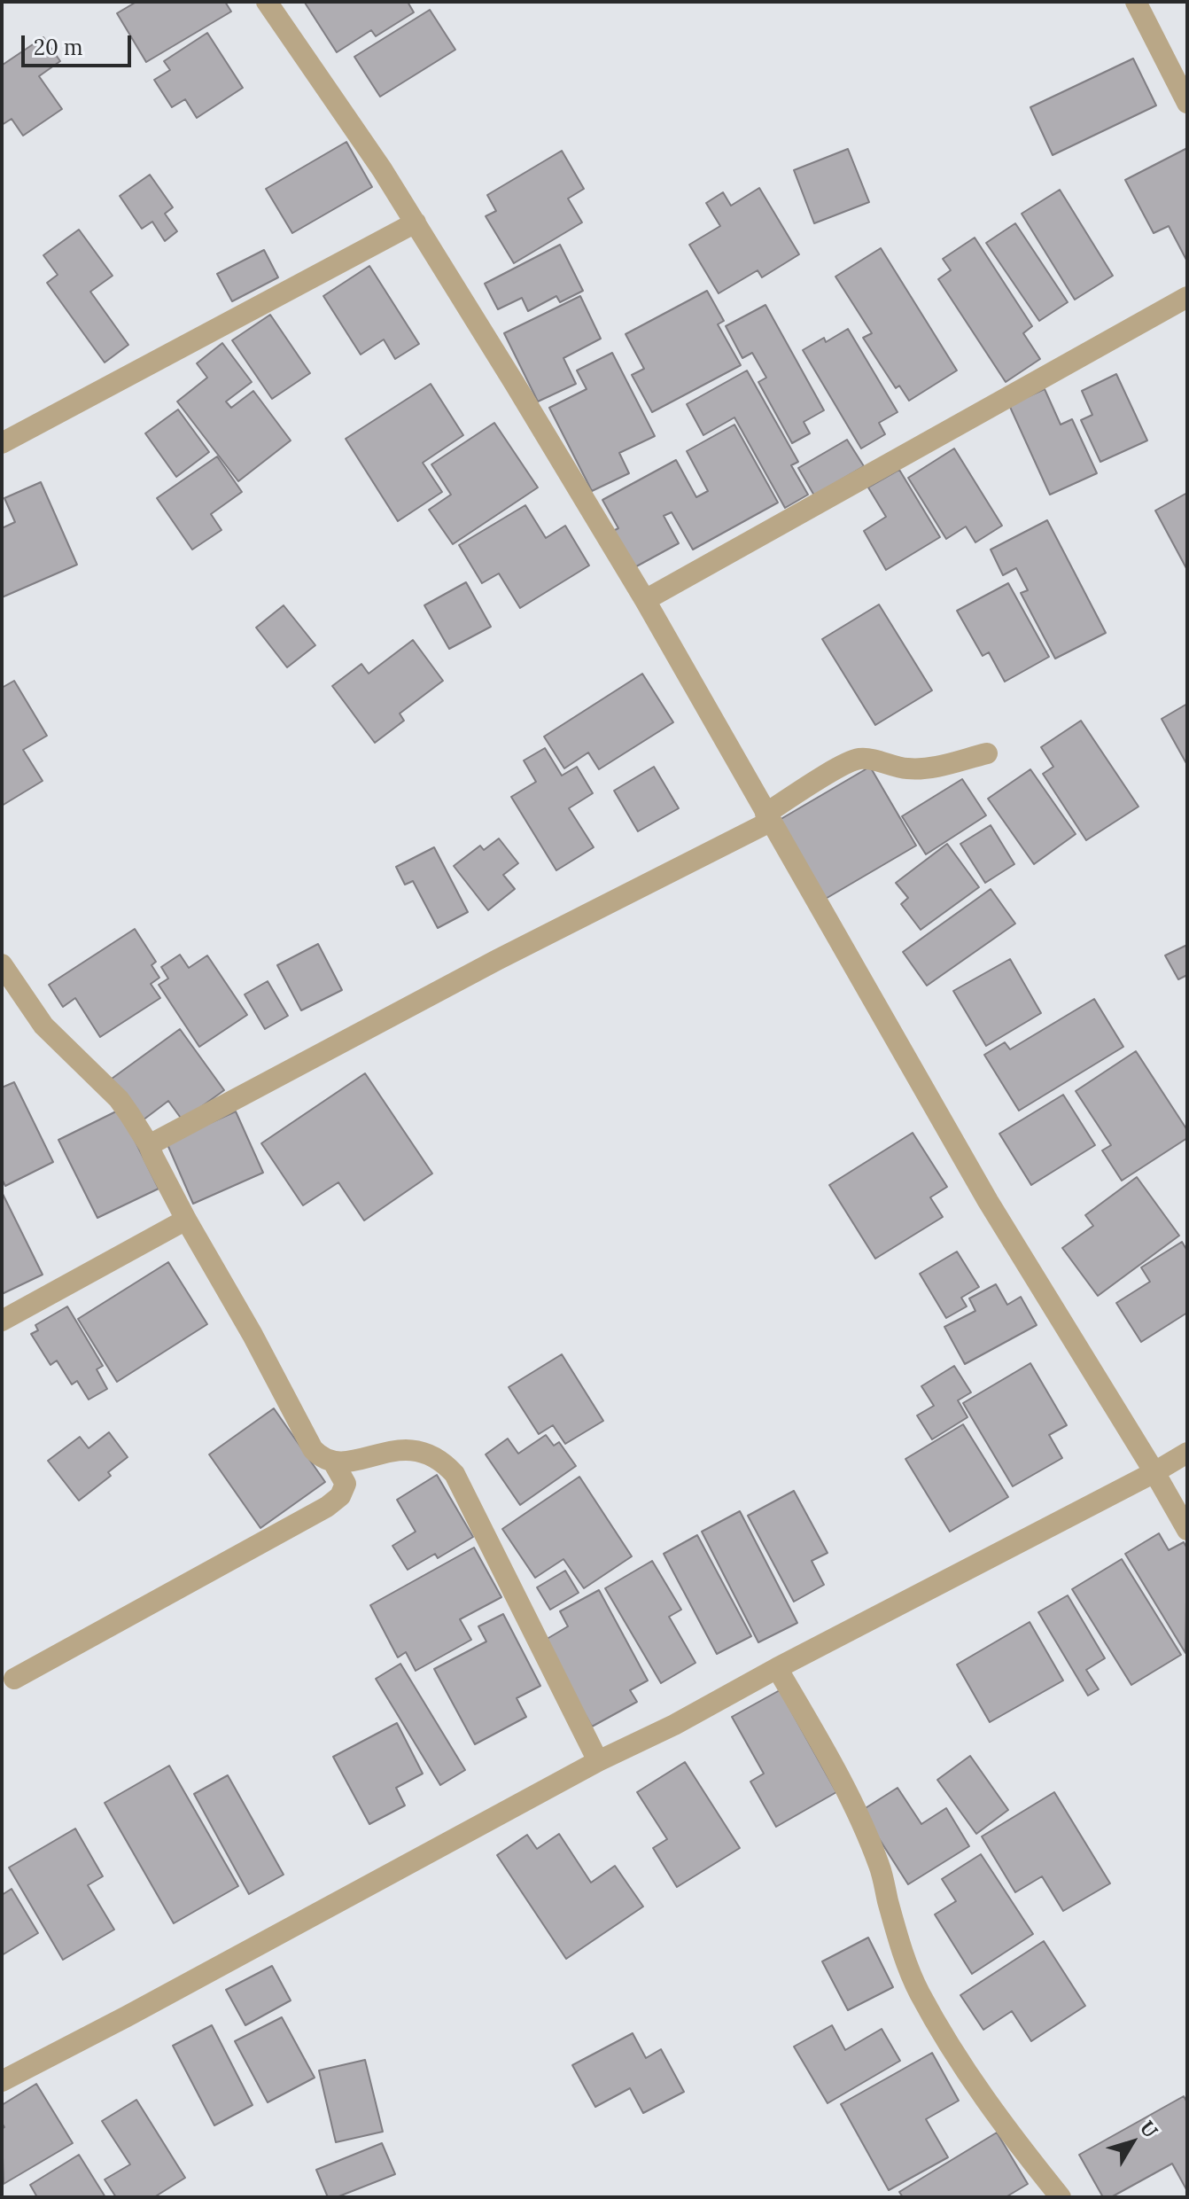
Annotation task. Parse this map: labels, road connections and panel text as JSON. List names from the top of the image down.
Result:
{
  "scale_bar": "20 m",
  "north": "top right"
}
